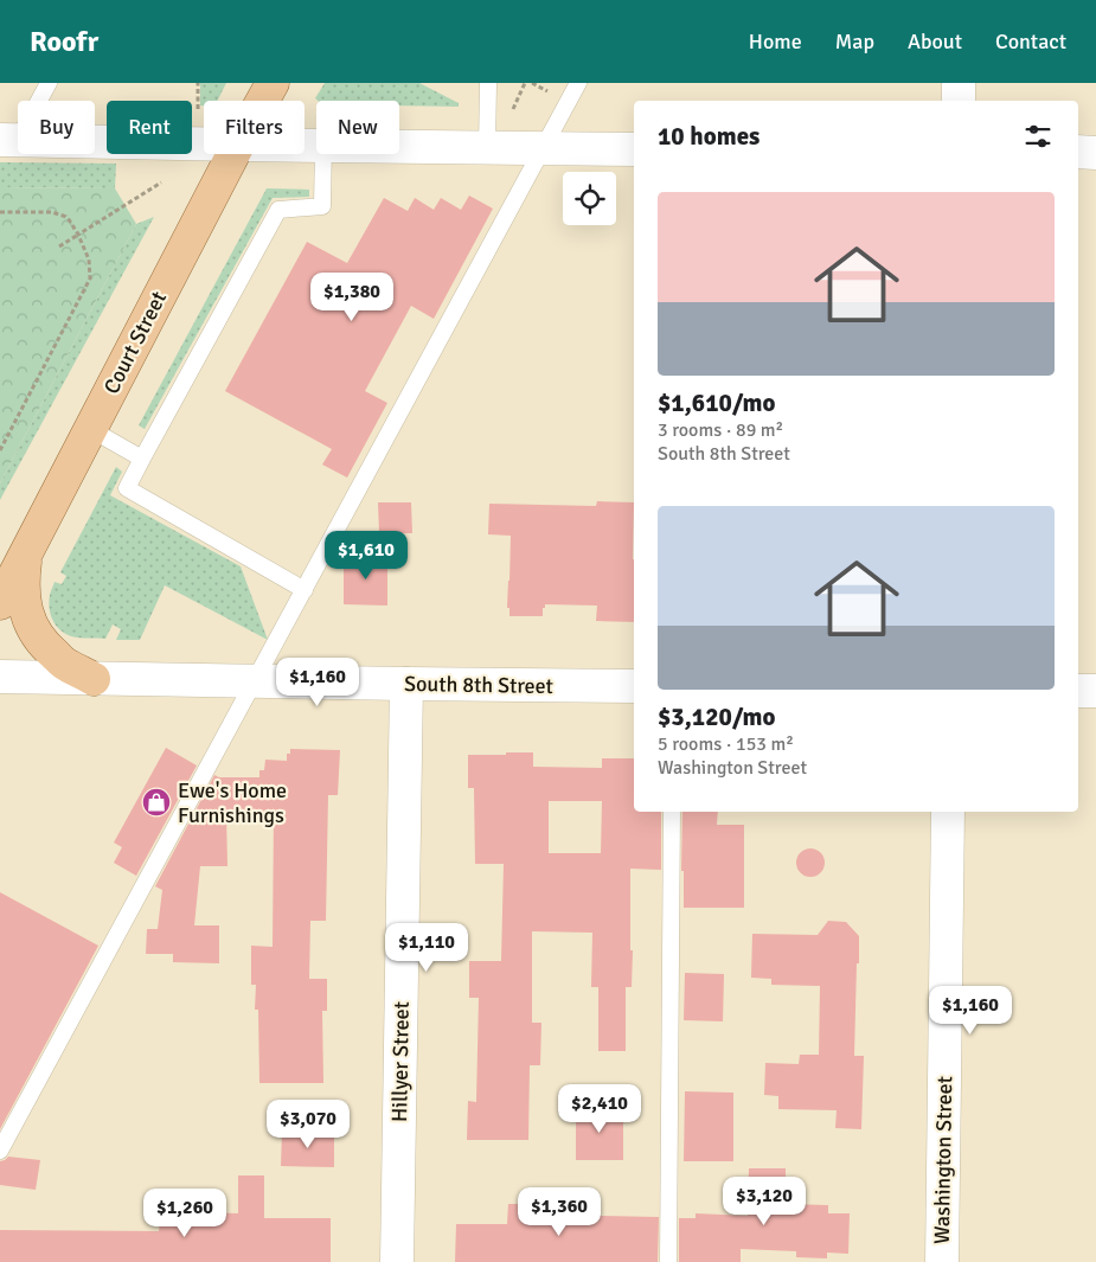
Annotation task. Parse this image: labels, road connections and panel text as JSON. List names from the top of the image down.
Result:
{
  "streets": {
    "main road": ["Court Street"],
    "street": ["South 8th Street", "Hillyer Street", "Washington Street"]
  },
  "crossings": [
    ["South 8th Street", "Hillyer Street"]
  ],
  "places": {
    "shop": ["Ewe's Home Furnishings"]
  },
  "page": {
    "header": "Roofr",
    "nav": [
      "Home",
      "Map",
      "About",
      "Contact"
    ],
    "chip": [
      "Buy",
      "Rent",
      "Filters",
      "New"
    ],
    "heading": "10 homes",
    "list": [
      {
        "name": "$1,610/mo",
        "note": "3 rooms · 89 m² · South 8th Street"
      },
      {
        "name": "$3,120/mo",
        "note": "5 rooms · 153 m² · Washington Street"
      }
    ],
    "price": [
      "$1,380",
      "$1,610",
      "$1,160",
      "$1,110",
      "$1,160",
      "$2,410",
      "$3,070",
      "$3,120",
      "$1,360",
      "$1,260"
    ]
  }
}
